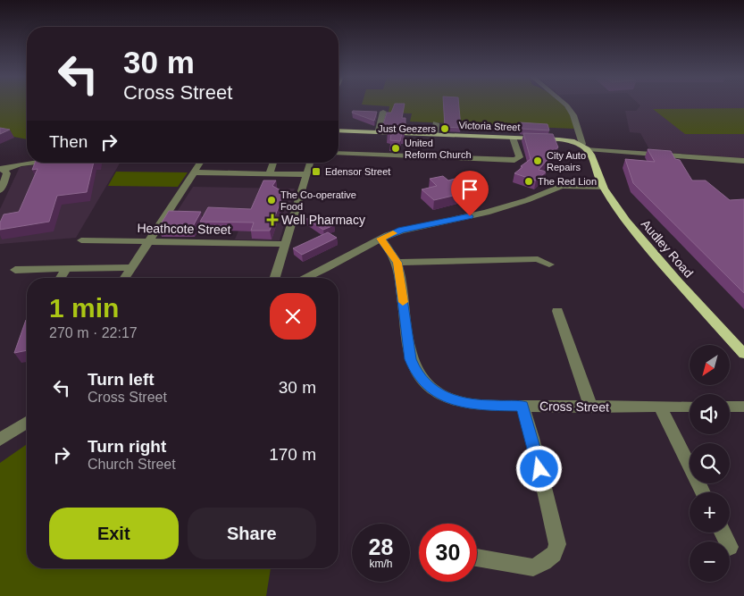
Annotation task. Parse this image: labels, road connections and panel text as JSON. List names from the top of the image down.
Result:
{
  "streets": {
    "main road": ["Victoria Street", "Audley Road"],
    "street": ["Heathcote Street", "Cross Street"]
  },
  "crossings": [
    ["Victoria Street", "Audley Road"]
  ],
  "places": {
    "other": [
      "Just Geezers",
      "United Reform Church",
      "City Auto Repairs",
      "The Red Lion",
      "The Co-operative Food"
    ],
    "transit": ["Edensor Street"],
    "health": ["Well Pharmacy"]
  },
  "north": "bottom left",
  "page": {
    "turn": ["30 m", "Cross Street"],
    "then": "Then",
    "heading": ["1 min", "270 m · 22:17"],
    "map_buttons": ["+", "−"],
    "list": [
      {
        "name": "Turn left",
        "note": "Cross Street",
        "value": "30 m"
      },
      {
        "name": "Turn right",
        "note": "Church Street",
        "value": "170 m"
      }
    ],
    "buttons": ["Exit", "Share"],
    "speed": "28 km/h",
    "limit": "30"
  }
}
